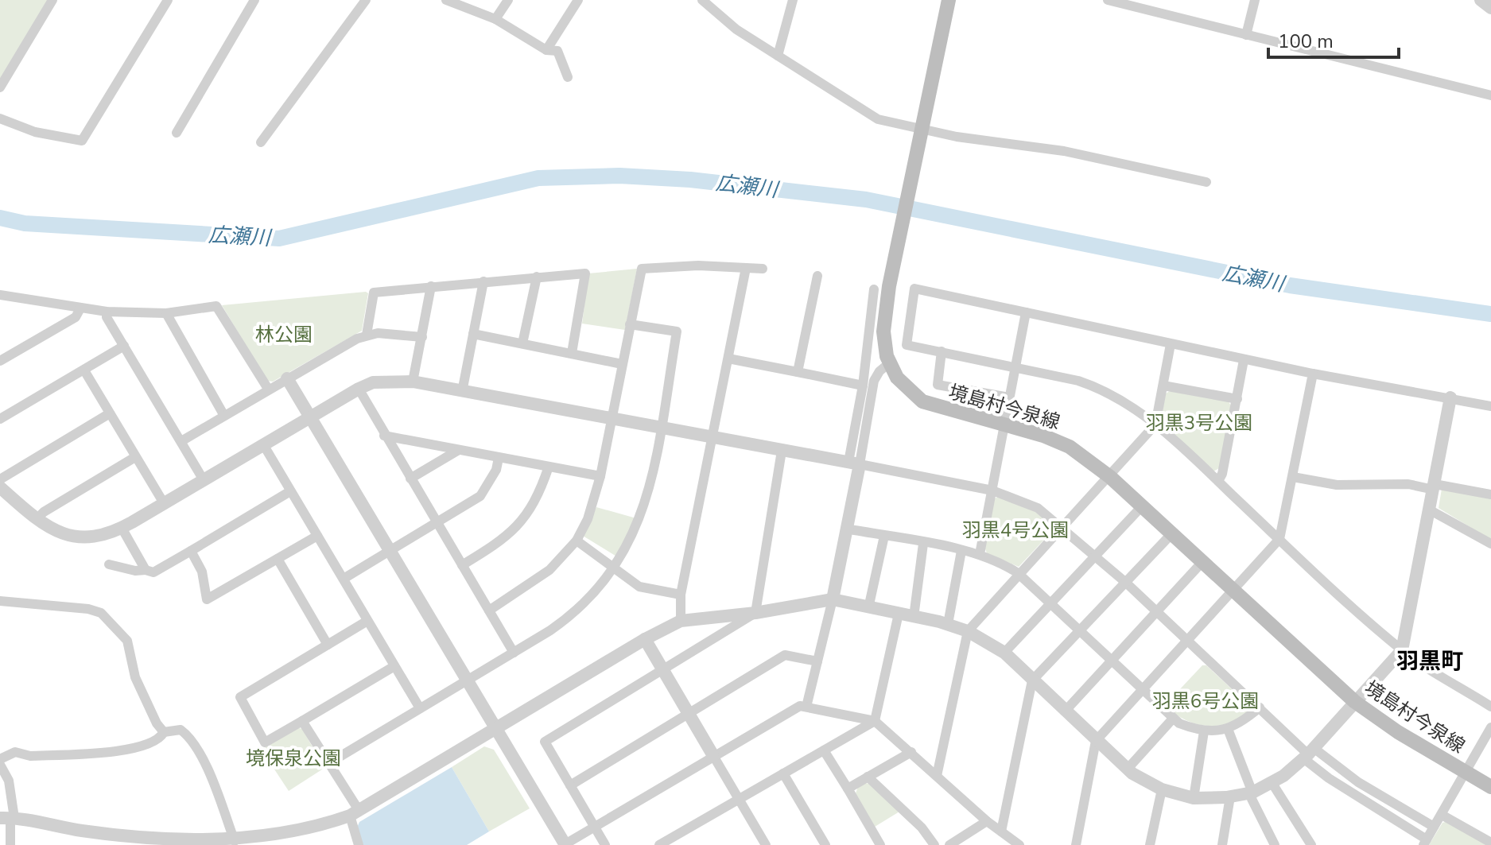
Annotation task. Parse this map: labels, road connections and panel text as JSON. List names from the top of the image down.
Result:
{
  "streets": {
    "main road": ["境島村今泉線"]
  },
  "districts": ["羽黒町"],
  "water": ["広瀬川"],
  "parks": [
    "林公園",
    "羽黒3号公園",
    "羽黒4号公園",
    "羽黒6号公園",
    "境保泉公園"
  ],
  "scale_bar": "100 m"
}
